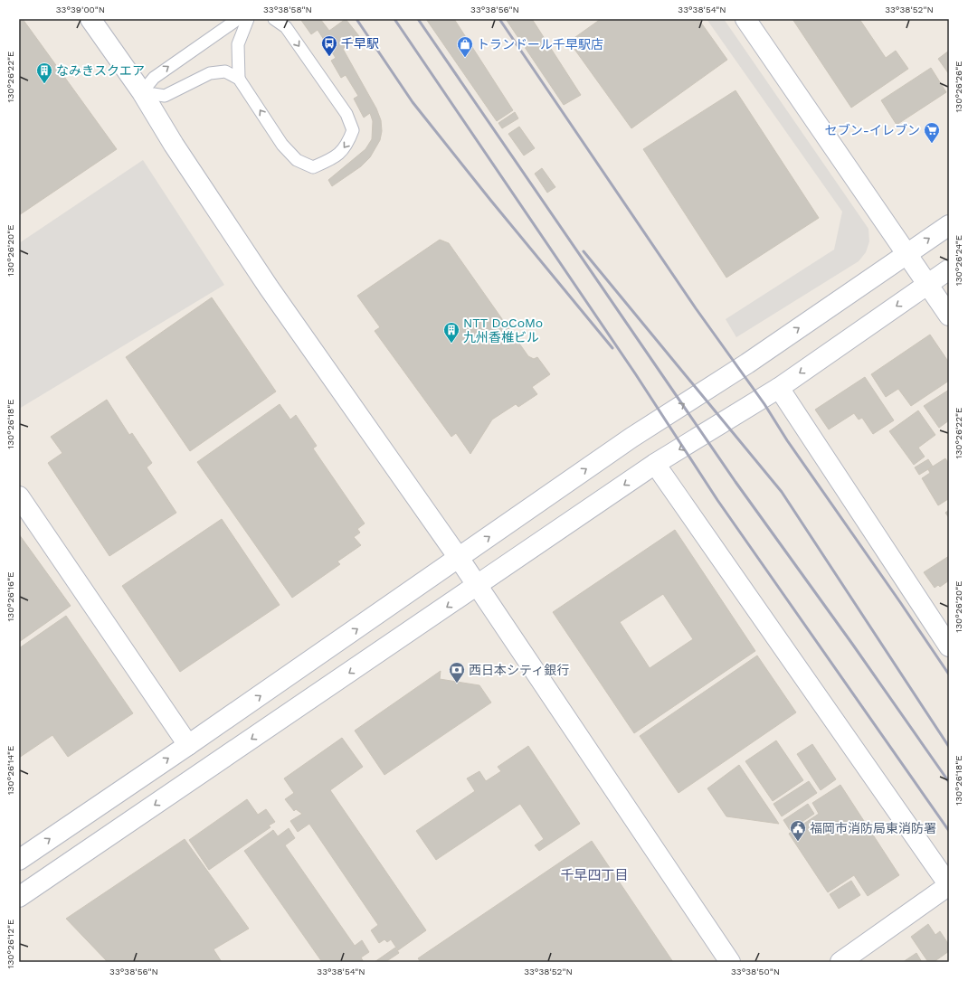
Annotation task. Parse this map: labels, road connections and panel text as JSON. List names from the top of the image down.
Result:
{
  "districts": ["千早四丁目"],
  "places": {
    "bus stop": ["千早駅"],
    "shop": ["トランドール千早駅店"],
    "building": ["なみきスクエア", "NTT DoCoMo 九州香椎ビル"],
    "supermarket": ["セブン-イレブン"],
    "bank": ["西日本シティ銀行"],
    "public building": ["福岡市消防局東消防署"]
  },
  "coordinates": [
    "33°39'00\"N",
    "33°38'58\"N",
    "33°38'56\"N",
    "33°38'54\"N",
    "33°38'52\"N",
    "130°26'22\"E",
    "130°26'26\"E",
    "130°26'20\"E",
    "130°26'24\"E",
    "130°26'18\"E",
    "130°26'16\"E",
    "130°26'14\"E",
    "130°26'12\"E",
    "33°38'50\"N"
  ]
}
